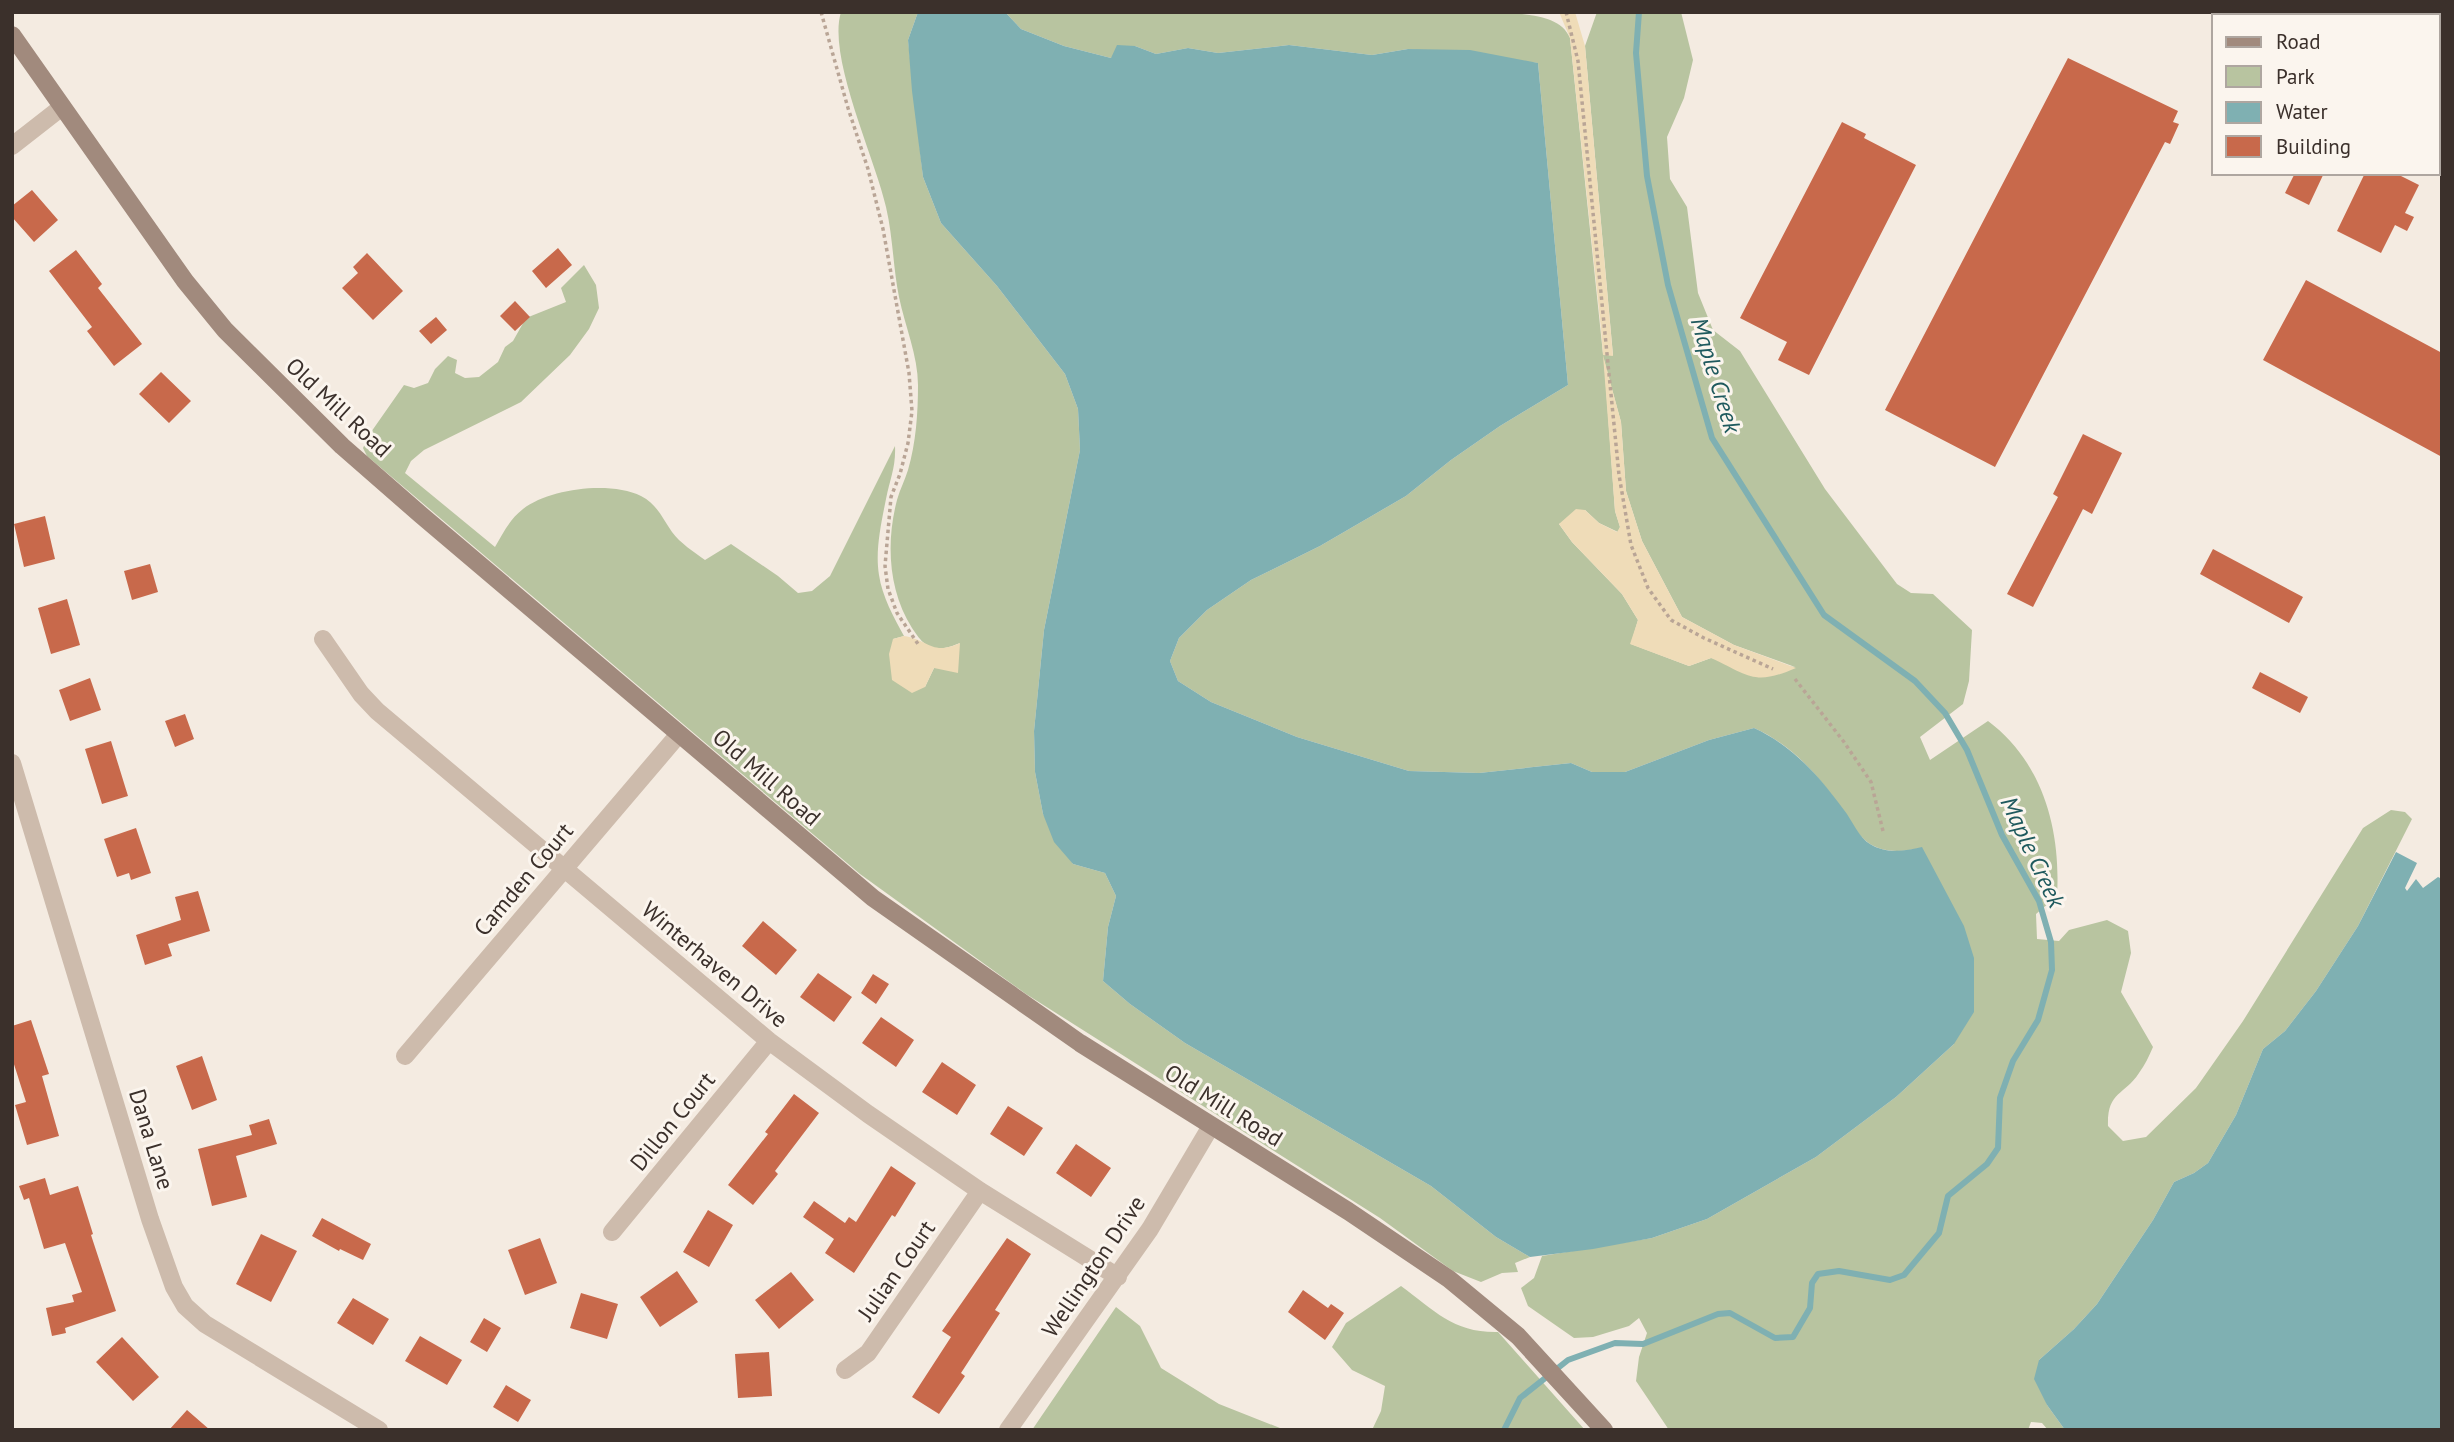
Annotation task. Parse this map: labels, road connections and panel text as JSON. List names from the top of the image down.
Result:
{
  "streets": {
    "street": [
      "Old Mill Road",
      "Camden Court",
      "Winterhaven Drive",
      "Dillon Court",
      "Dana Lane",
      "Wellington Drive",
      "Julian Court"
    ]
  },
  "crossings": [
    ["Old Mill Road", "Camden Court"],
    ["Old Mill Road", "Wellington Drive"],
    ["Camden Court", "Winterhaven Drive"],
    ["Winterhaven Drive", "Dillon Court"],
    ["Winterhaven Drive", "Wellington Drive"],
    ["Winterhaven Drive", "Julian Court"]
  ],
  "water": ["Maple Creek"],
  "legend": [
    "Road",
    "Park",
    "Water",
    "Building"
  ]
}
